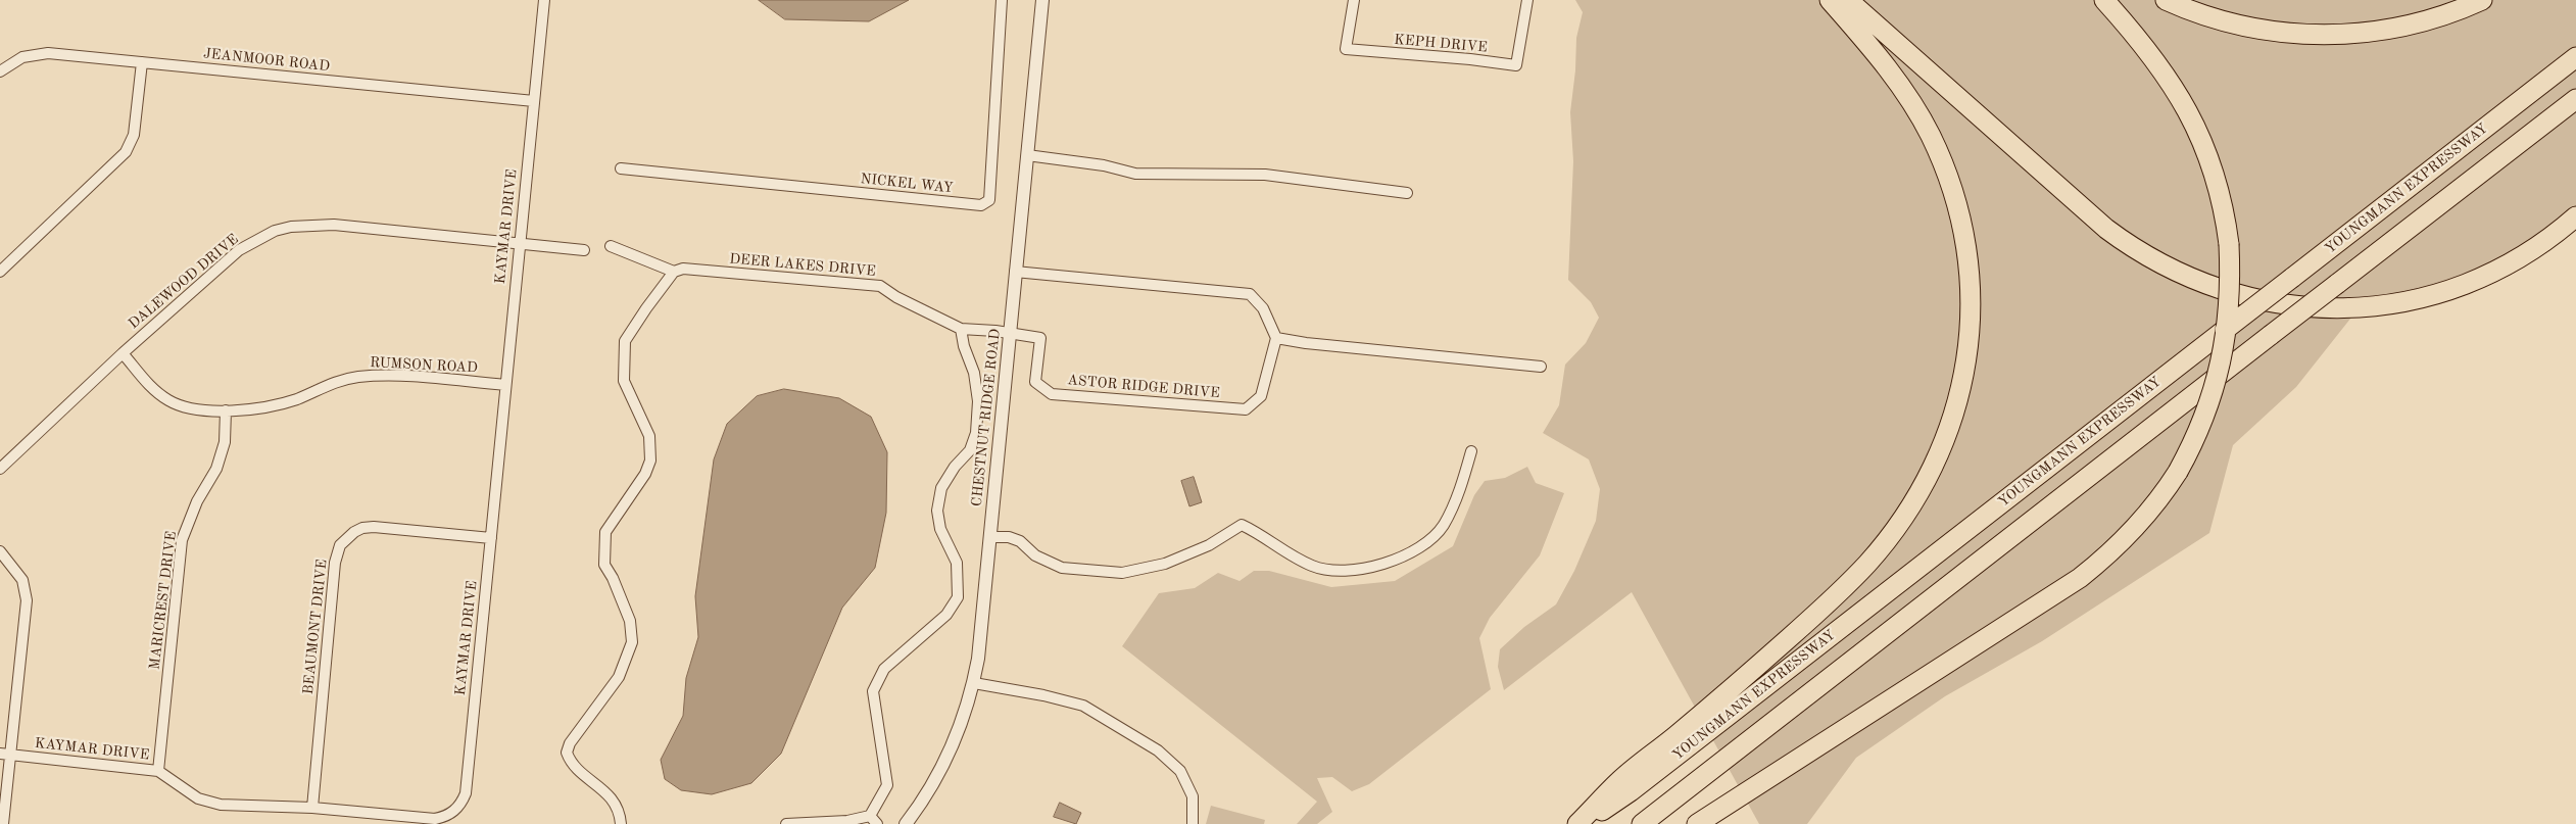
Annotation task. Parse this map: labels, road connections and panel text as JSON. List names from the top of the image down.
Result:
{
  "streets": {
    "highway": ["YOUNGMANN EXPRESSWAY"],
    "street": [
      "KEPH DRIVE",
      "JEANMOOR ROAD",
      "NICKEL WAY",
      "KAYMAR DRIVE",
      "DEER LAKES DRIVE",
      "DALEWOOD DRIVE",
      "RUMSON ROAD",
      "ASTOR RIDGE DRIVE",
      "CHESTNUT RIDGE ROAD",
      "MARICREST DRIVE",
      "BEAUMONT DRIVE"
    ]
  },
  "crossings": [
    ["JEANMOOR ROAD", "KAYMAR DRIVE"],
    ["KAYMAR DRIVE", "DALEWOOD DRIVE"],
    ["KAYMAR DRIVE", "RUMSON ROAD"],
    ["KAYMAR DRIVE", "MARICREST DRIVE"],
    ["KAYMAR DRIVE", "BEAUMONT DRIVE"],
    ["DEER LAKES DRIVE", "ASTOR RIDGE DRIVE"],
    ["DEER LAKES DRIVE", "CHESTNUT RIDGE ROAD"],
    ["DALEWOOD DRIVE", "RUMSON ROAD"],
    ["RUMSON ROAD", "MARICREST DRIVE"],
    ["ASTOR RIDGE DRIVE", "CHESTNUT RIDGE ROAD"]
  ]
}
